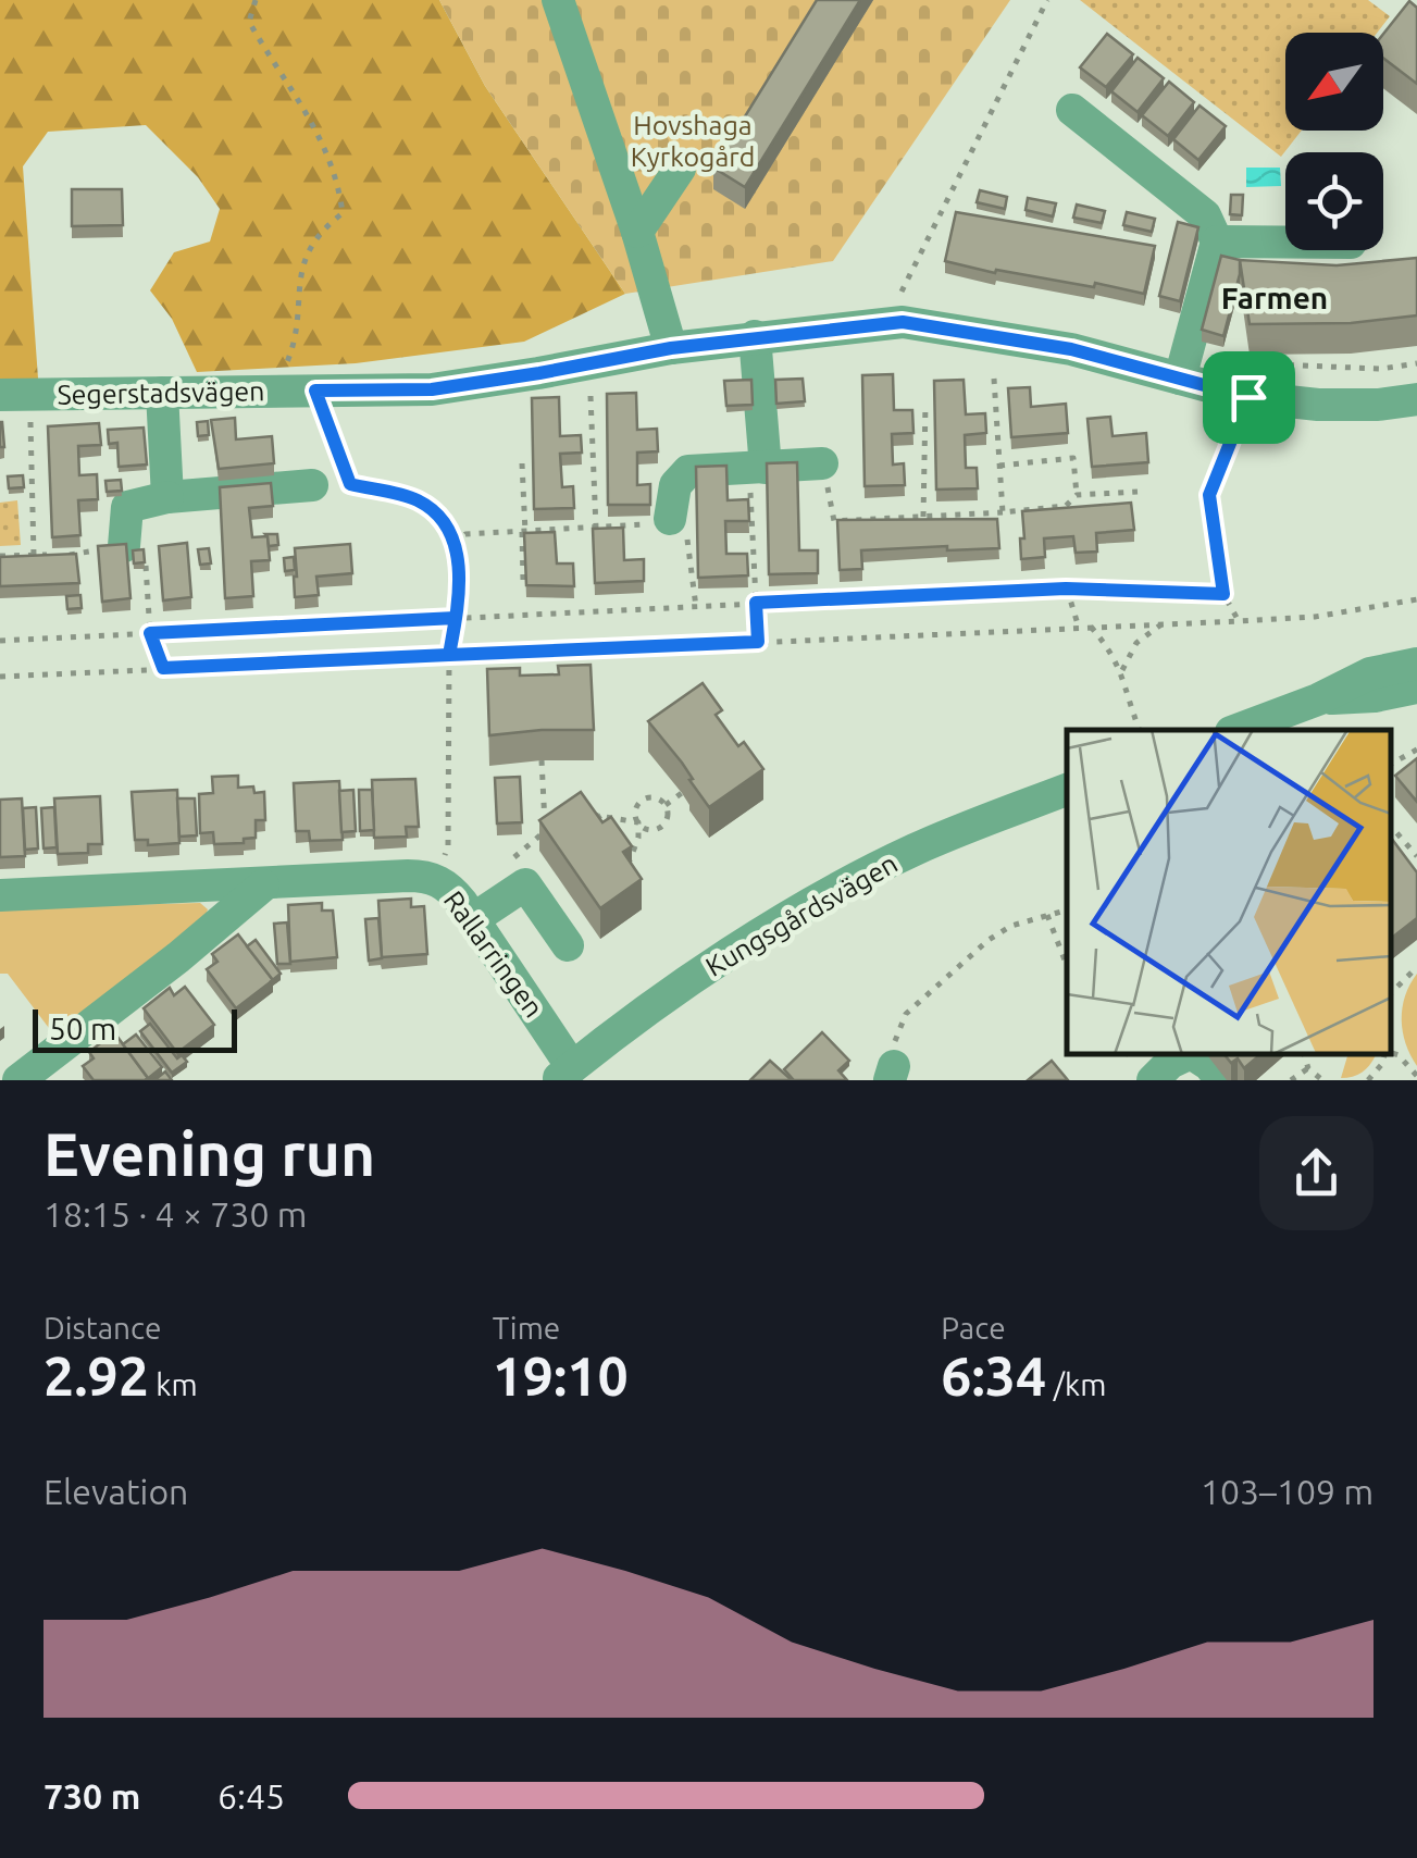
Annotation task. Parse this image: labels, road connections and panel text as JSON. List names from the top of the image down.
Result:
{
  "streets": {
    "street": ["Segerstadsvägen", "Kungsgårdsvägen", "Rallarringen"]
  },
  "crossings": [
    ["Kungsgårdsvägen", "Rallarringen"]
  ],
  "districts": ["Farmen"],
  "parks": ["Hovshaga Kyrkogård"],
  "scale_bar": "50 m",
  "north": "bottom left",
  "page": {
    "scale": "50 m",
    "heading": ["Evening run", "18:15 · 4 × 730 m"],
    "stats": [
      ["Distance", "2.92 km"],
      ["Time", "19:10"],
      ["Pace", "6:34 /km"]
    ],
    "chart": ["Elevation", "103–109 m"],
    "list": [
      {
        "name": "730 m",
        "note": "6:45"
      }
    ]
  }
}
